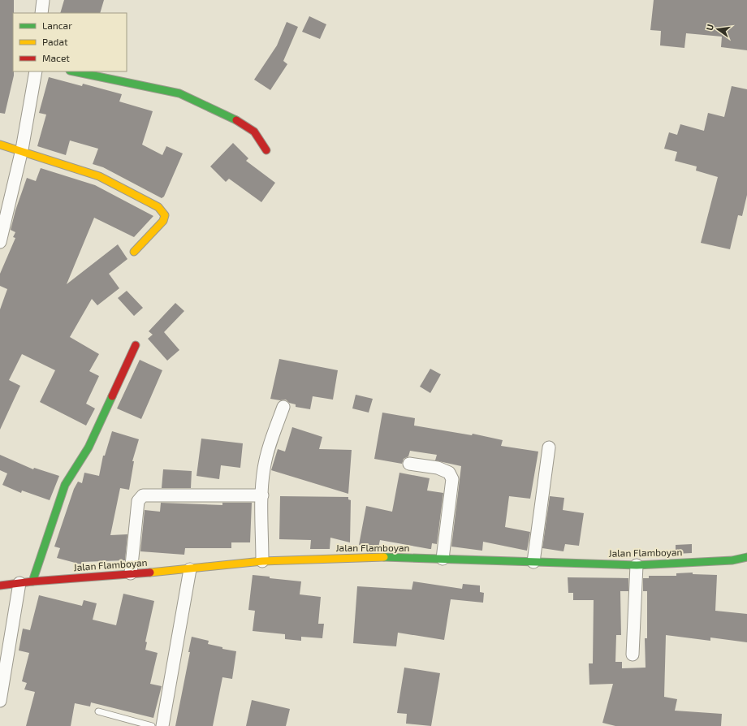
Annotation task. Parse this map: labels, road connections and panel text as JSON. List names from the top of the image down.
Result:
{
  "streets": {
    "street": ["Jalan Flamboyan"]
  },
  "legend": ["Lancar", "Padat", "Macet"],
  "north": "left"
}
